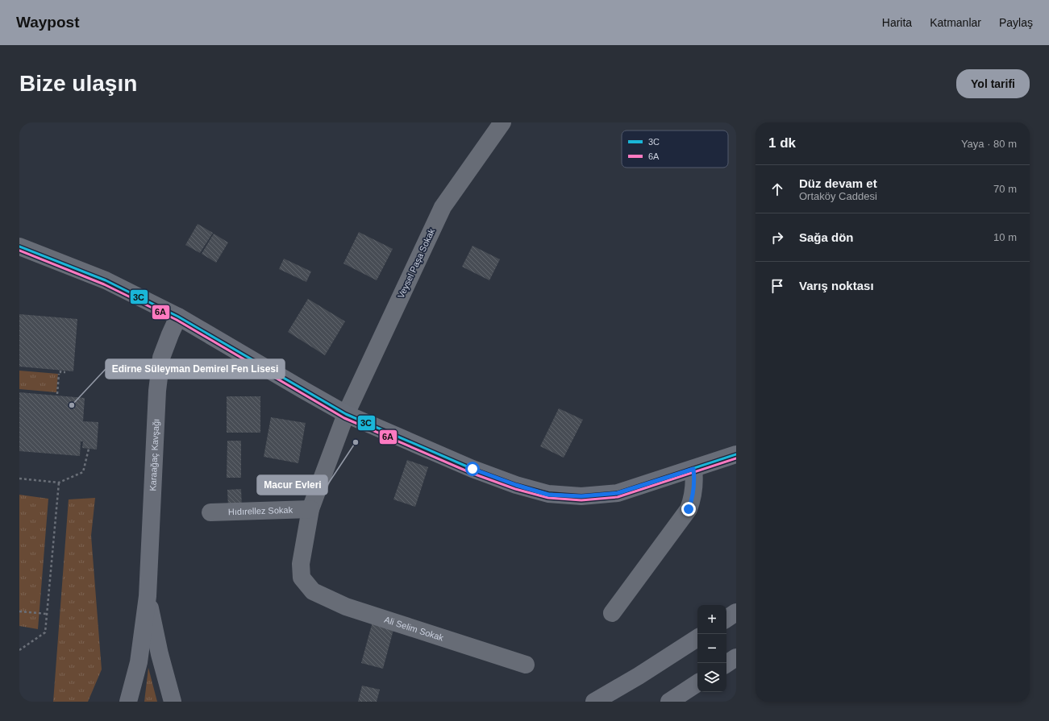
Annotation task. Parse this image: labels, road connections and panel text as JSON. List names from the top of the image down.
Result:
{
  "streets": {
    "main road": ["Karaağaç Kavşağı"],
    "street": ["Veysel Paşa Sokak", "Hıdırellez Sokak", "Ali Selim Sokak"]
  },
  "crossings": [
    ["Veysel Paşa Sokak", "Hıdırellez Sokak"],
    ["Veysel Paşa Sokak", "Ali Selim Sokak"]
  ],
  "places": ["Edirne Süleyman Demirel Fen Lisesi", "Macur Evleri"],
  "lines": ["transit line 3C", "transit line 6A"],
  "legend": ["3C", "6A"],
  "page": {
    "header": "Waypost",
    "nav": ["Harita", "Katmanlar", "Paylaş"],
    "buttons": "Yol tarifi",
    "title": "Bize ulaşın",
    "heading": ["1 dk", "Yaya · 80 m"],
    "list": [
      ["Düz devam et", "Ortaköy Caddesi", "70 m"],
      ["Sağa dön", "10 m"],
      "Varış noktası"
    ],
    "map_buttons": ["+", "−"]
  }
}
